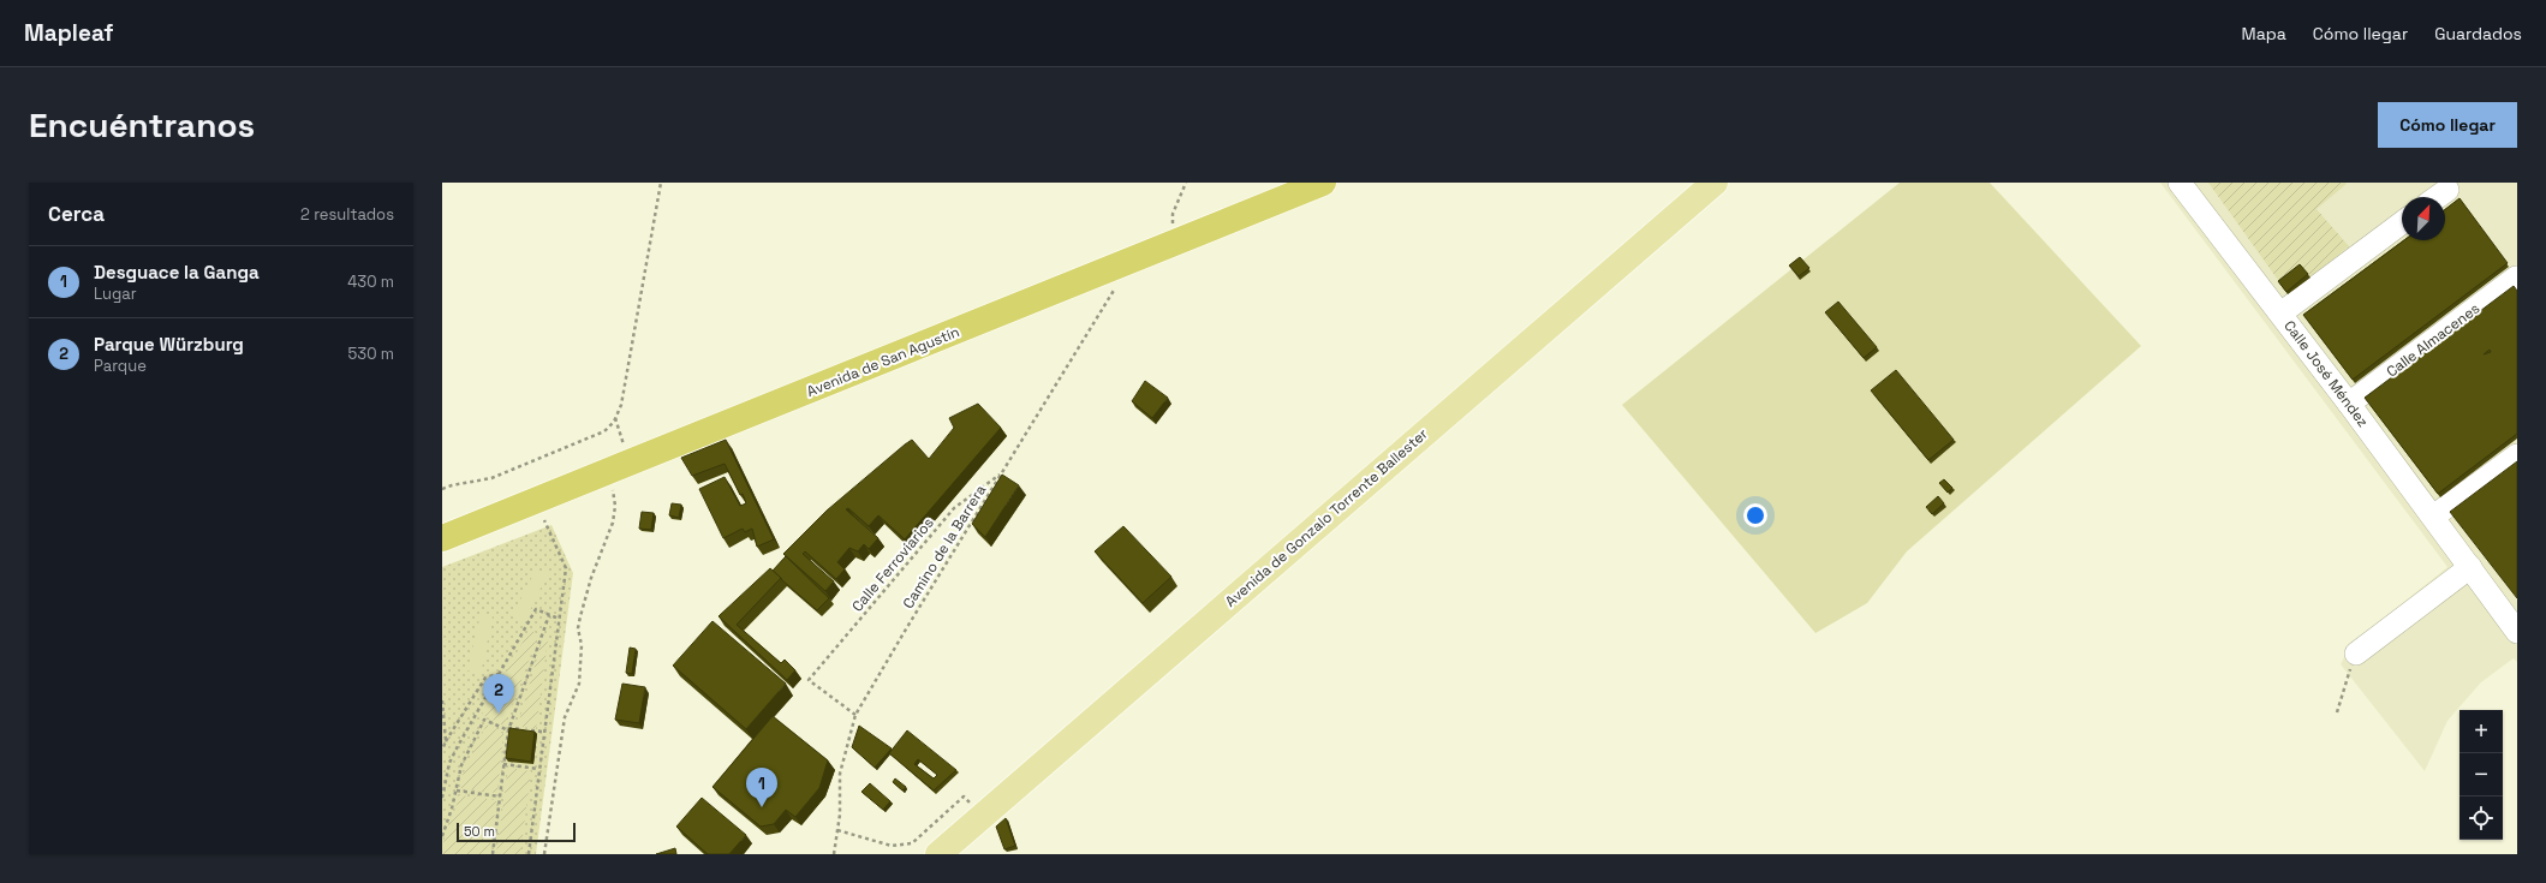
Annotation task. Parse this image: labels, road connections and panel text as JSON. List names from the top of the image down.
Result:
{
  "streets": {
    "highway": ["Avenida de San Agustín"],
    "main road": ["Avenida de Gonzalo Torrente Ballester"],
    "street": ["Calle Almacenes", "Calle José Méndez"],
    "path": ["Camino de la Barrera", "Calle Ferroviarios"]
  },
  "crossings": [
    ["Calle Almacenes", "Calle José Méndez"],
    ["Avenida de San Agustín", "Camino de la Barrera"],
    ["Camino de la Barrera", "Calle Ferroviarios"]
  ],
  "scale_bar": "50 m",
  "north": "top right",
  "page": {
    "header": "Mapleaf",
    "nav": ["Mapa", "Cómo llegar", "Guardados"],
    "buttons": "Cómo llegar",
    "title": "Encuéntranos",
    "heading": ["Cerca", "2 resultados"],
    "list": [
      {
        "mark": "1",
        "name": "Desguace la Ganga",
        "note": "Lugar",
        "value": "430 m"
      },
      {
        "mark": "2",
        "name": "Parque Würzburg",
        "note": "Parque",
        "value": "530 m"
      }
    ],
    "pins": ["2", "1"],
    "map_buttons": ["+", "−"],
    "scale": "50 m"
  }
}
